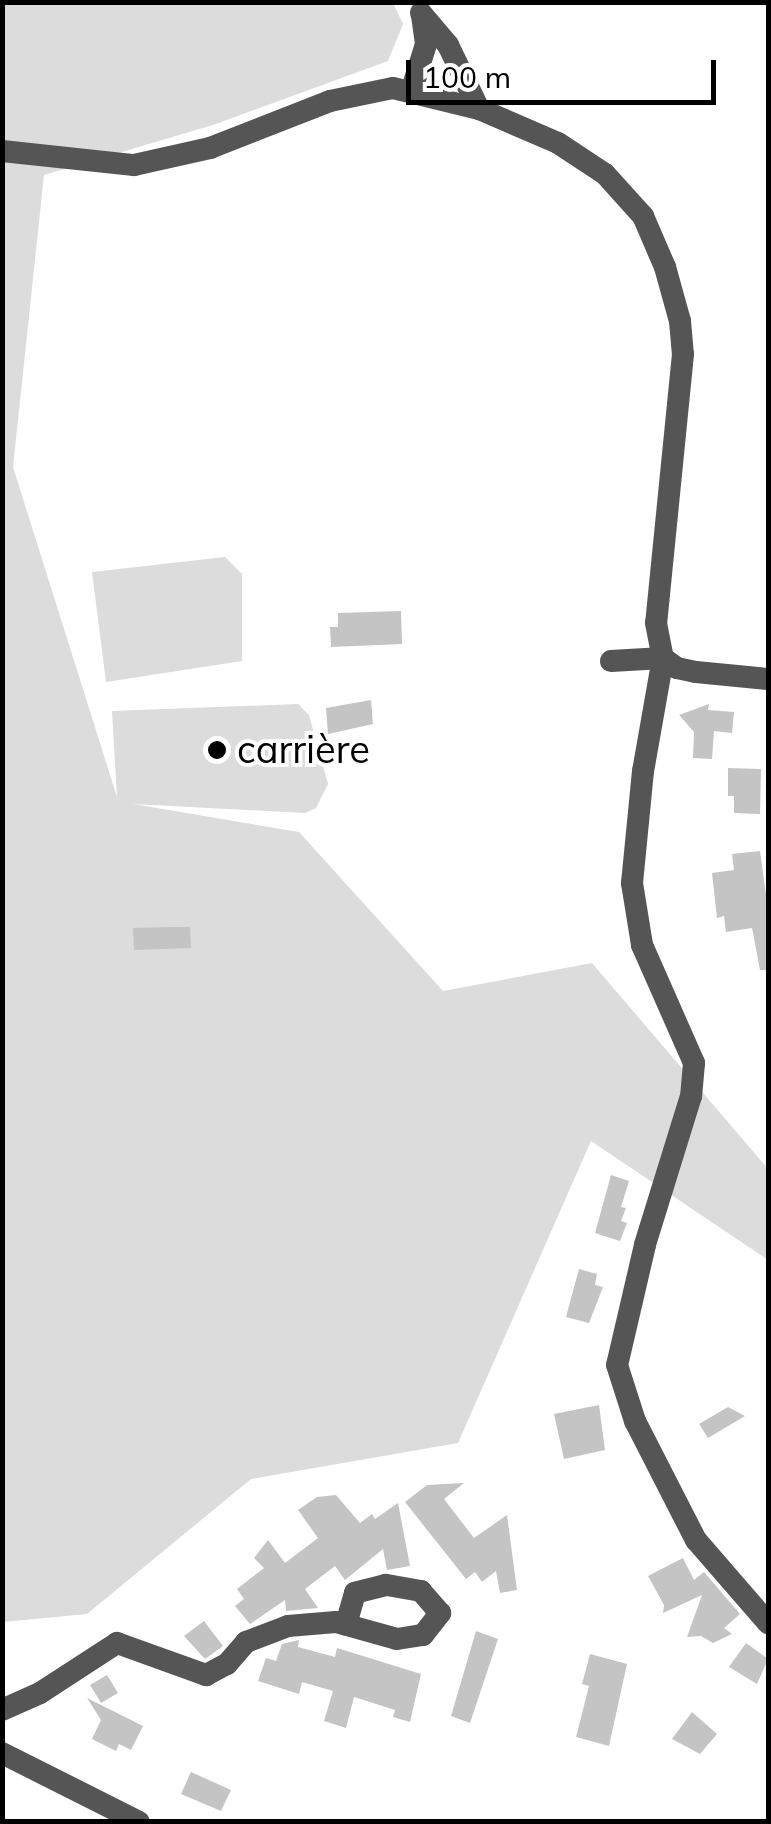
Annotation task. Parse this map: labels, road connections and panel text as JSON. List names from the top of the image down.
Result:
{
  "places": ["carrière"],
  "scale_bar": "100 m"
}
